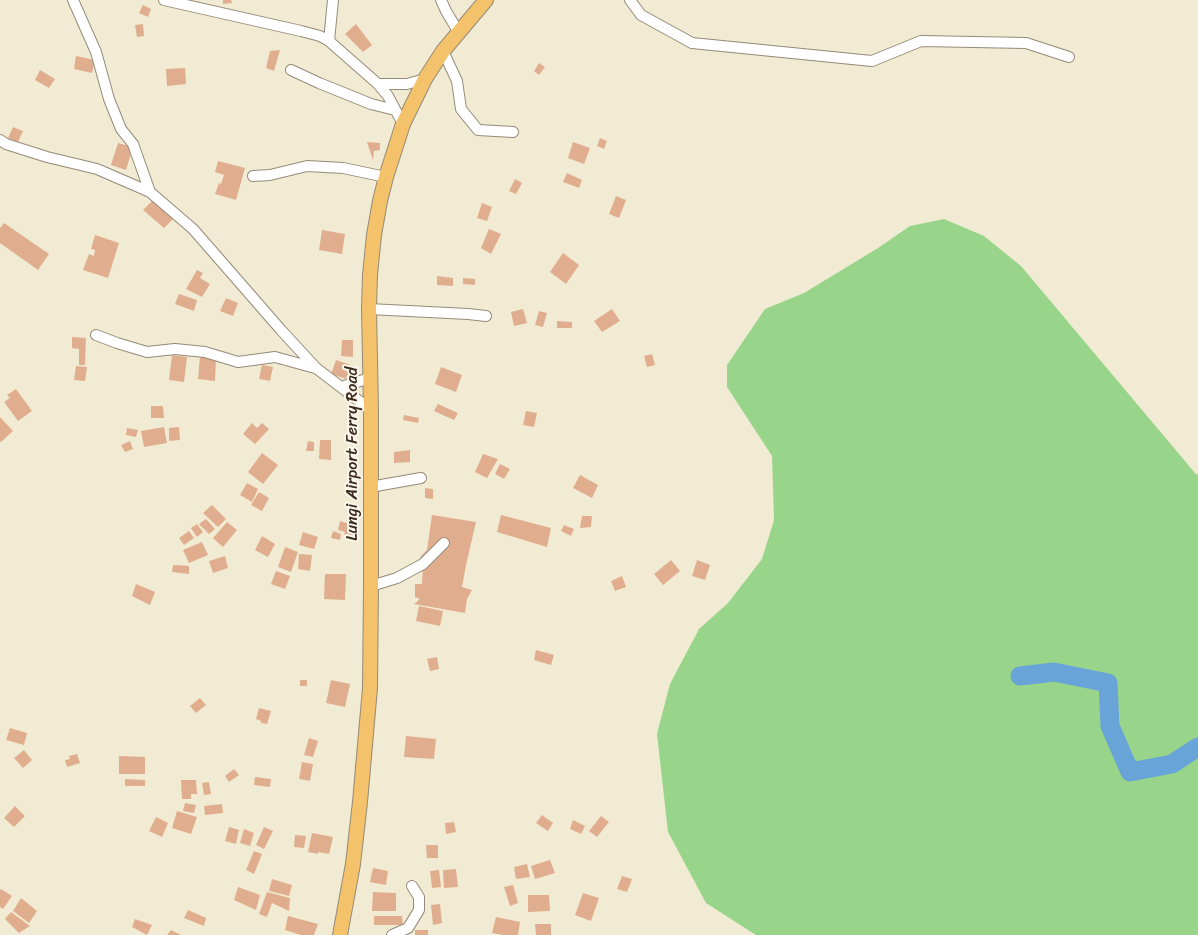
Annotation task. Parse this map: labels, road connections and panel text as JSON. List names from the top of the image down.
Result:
{
  "streets": {
    "main road": ["Lungi Airport Ferry Road"]
  }
}
